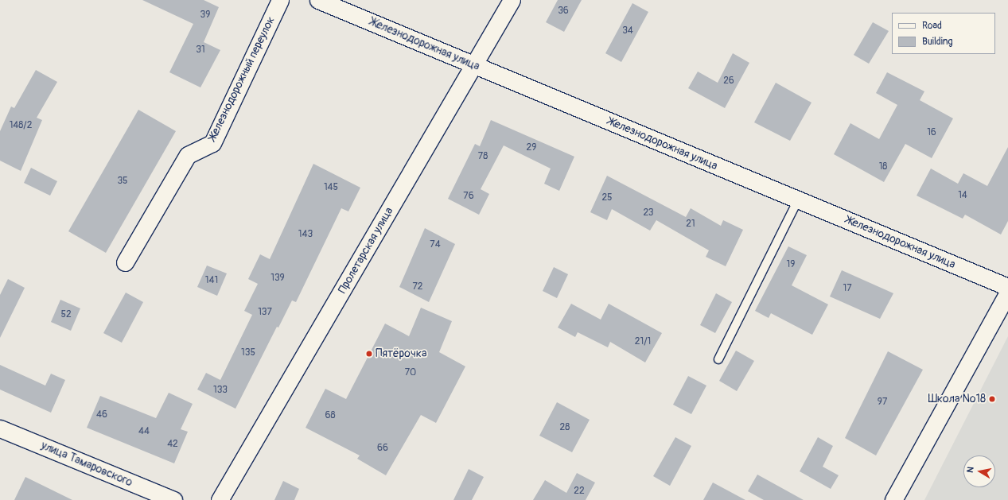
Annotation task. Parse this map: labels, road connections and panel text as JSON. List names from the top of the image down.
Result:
{
  "streets": {
    "street": [
      "Железнодорожная улица",
      "Железнодорожный переулок",
      "Пролетарская улица",
      "улица Тамаровского"
    ]
  },
  "crossings": [
    ["Железнодорожная улица", "Пролетарская улица"]
  ],
  "places": ["Пятёрочка", "Школа №18"],
  "house_numbers": [
    "36",
    "39",
    "34",
    "31",
    "26",
    "148/2",
    "16",
    "29",
    "78",
    "18",
    "35",
    "145",
    "14",
    "76",
    "25",
    "23",
    "21",
    "143",
    "74",
    "19",
    "139",
    "141",
    "72",
    "17",
    "137",
    "52",
    "21/1",
    "135",
    "70",
    "133",
    "97",
    "46",
    "68",
    "28",
    "44",
    "42",
    "66",
    "22"
  ],
  "legend": ["Road", "Building"],
  "north": "left"
}
